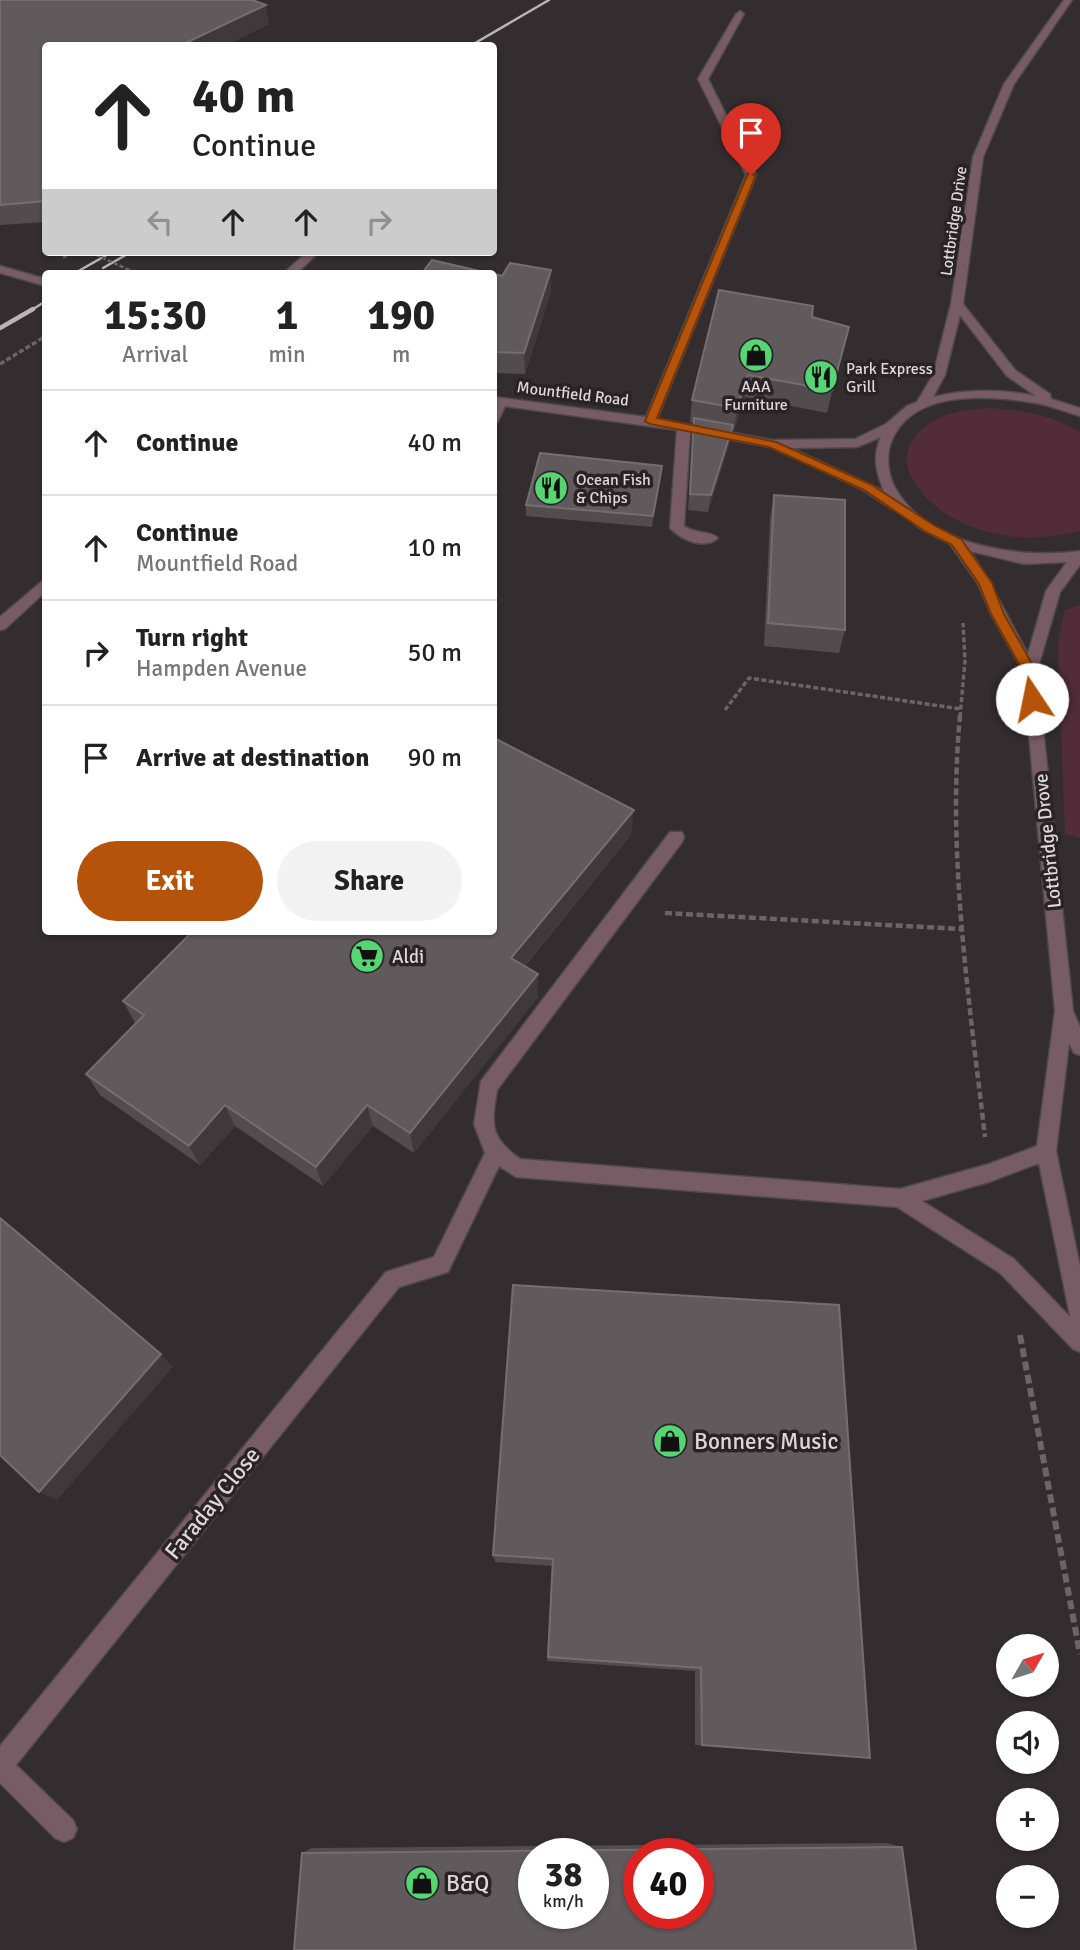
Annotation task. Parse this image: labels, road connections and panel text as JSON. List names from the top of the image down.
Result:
{
  "streets": {
    "street": [
      "Lottbridge Drive",
      "Mountfield Road",
      "Lottbridge Drove",
      "Faraday Close"
    ]
  },
  "crossings": [
    ["Lottbridge Drive", "Mountfield Road"],
    ["Mountfield Road", "Lottbridge Drove"]
  ],
  "places": {
    "shop": ["AAA Furniture", "Bonners Music", "B&Q"],
    "restaurant": ["Park Express Grill", "Ocean Fish & Chips"],
    "supermarket": ["Aldi"]
  },
  "north": "top right",
  "page": {
    "turn": ["40 m", "Continue"],
    "eta": [
      "15:30",
      "Arrival",
      "1",
      "min",
      "190",
      "m"
    ],
    "list": [
      {
        "name": "Continue",
        "value": "40 m"
      },
      {
        "name": "Continue",
        "note": "Mountfield Road",
        "value": "10 m"
      },
      {
        "name": "Turn right",
        "note": "Hampden Avenue",
        "value": "50 m"
      },
      {
        "name": "Arrive at destination",
        "value": "90 m"
      }
    ],
    "buttons": ["Exit", "Share"],
    "map_buttons": ["+", "−"],
    "speed": "38 km/h",
    "limit": "40"
  }
}
